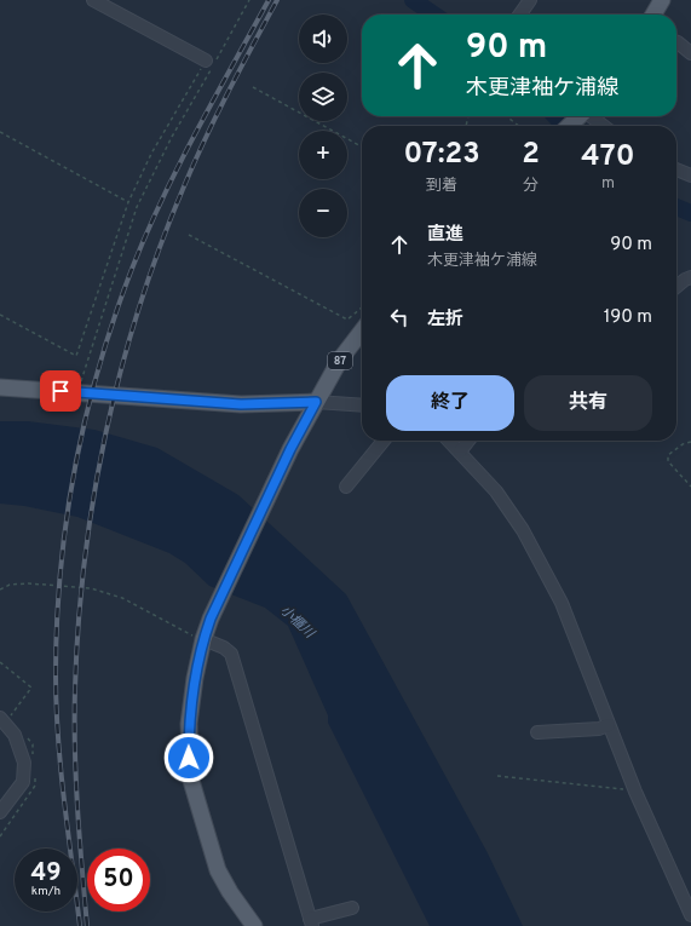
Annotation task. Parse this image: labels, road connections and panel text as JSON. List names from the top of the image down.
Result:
{
  "streets": {
    "main road": ["87"]
  },
  "water": ["小櫃川"],
  "page": {
    "map_buttons": ["+", "−"],
    "turn": ["90 m", "木更津袖ケ浦線"],
    "eta": [
      "07:23",
      "到着",
      "2",
      "分",
      "470",
      "m"
    ],
    "list": [
      {
        "name": "直進",
        "note": "木更津袖ケ浦線",
        "value": "90 m"
      },
      {
        "name": "左折",
        "value": "190 m"
      }
    ],
    "buttons": ["終了", "共有"],
    "speed": "49 km/h",
    "limit": "50"
  }
}
